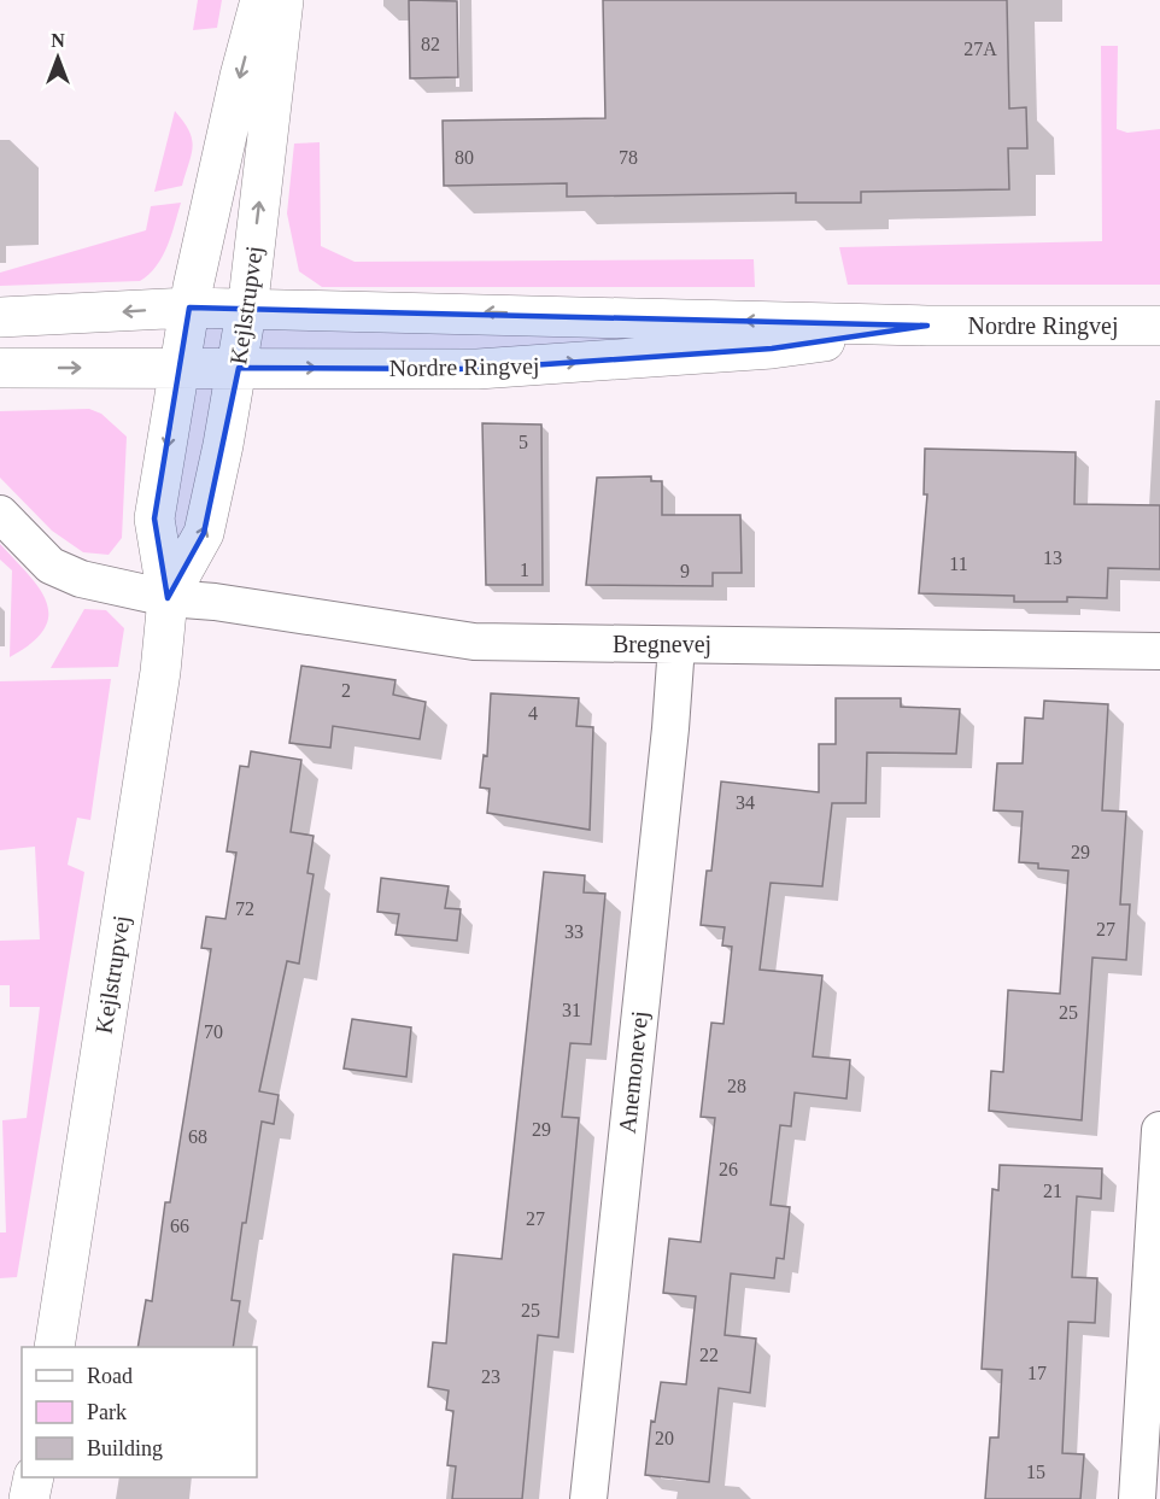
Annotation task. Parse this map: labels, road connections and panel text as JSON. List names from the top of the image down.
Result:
{
  "streets": {
    "main road": ["Kejlstrupvej", "Nordre Ringvej"],
    "street": ["Bregnevej", "Anemonevej"]
  },
  "crossings": [
    ["Kejlstrupvej", "Nordre Ringvej"],
    ["Kejlstrupvej", "Bregnevej"],
    ["Bregnevej", "Anemonevej"]
  ],
  "house_numbers": [
    "82",
    "27A",
    "80",
    "78",
    "5",
    "13",
    "11",
    "1",
    "9",
    "2",
    "4",
    "34",
    "29",
    "72",
    "27",
    "33",
    "31",
    "25",
    "70",
    "28",
    "29",
    "68",
    "26",
    "21",
    "27",
    "66",
    "25",
    "22",
    "17",
    "23",
    "20",
    "15"
  ],
  "legend": ["Road", "Park", "Building"],
  "north": "top"
}
